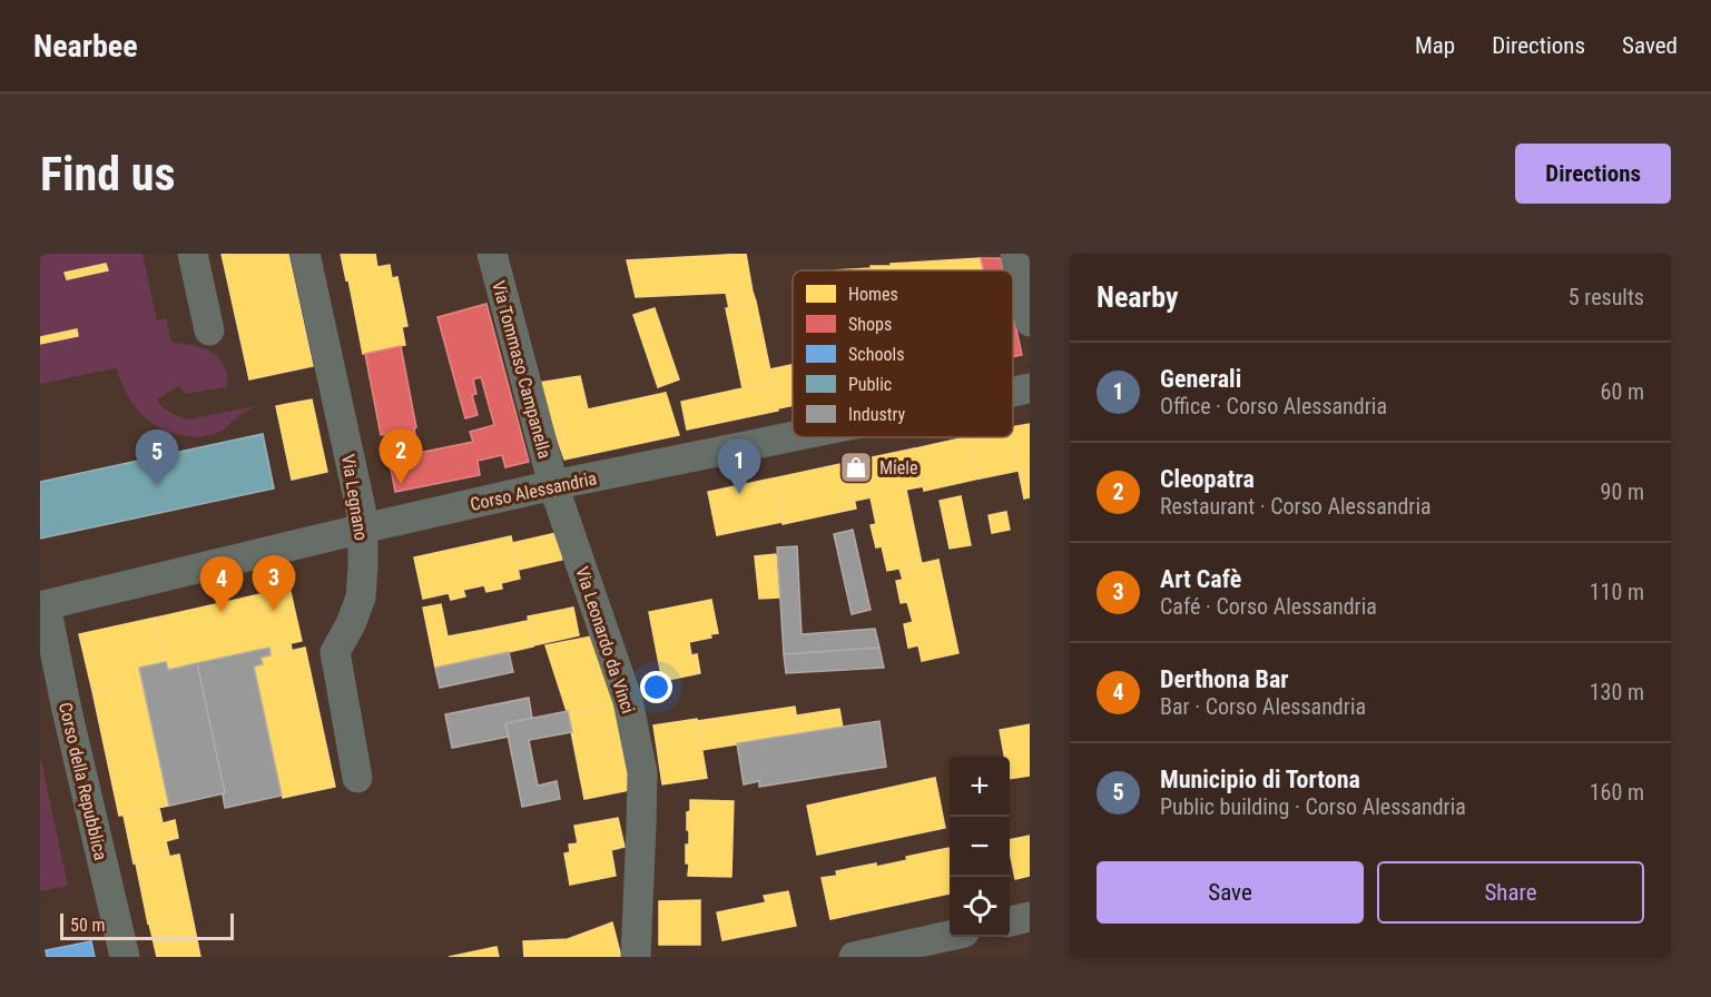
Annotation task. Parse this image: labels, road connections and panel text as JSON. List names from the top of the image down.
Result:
{
  "streets": {
    "street": [
      "Via Tommaso Campanella",
      "Corso Alessandria",
      "Via Legnano",
      "Via Leonardo da Vinci",
      "Corso della Repubblica"
    ]
  },
  "crossings": [
    ["Via Tommaso Campanella", "Corso Alessandria"],
    ["Via Tommaso Campanella", "Via Leonardo da Vinci"],
    ["Corso Alessandria", "Via Legnano"],
    ["Corso Alessandria", "Via Leonardo da Vinci"],
    ["Corso Alessandria", "Corso della Repubblica"]
  ],
  "places": {
    "shop": ["Miele"]
  },
  "legend": [
    "Homes",
    "Shops",
    "Schools",
    "Public",
    "Industry"
  ],
  "scale_bar": "50 m",
  "page": {
    "header": "Nearbee",
    "nav": ["Map", "Directions", "Saved"],
    "buttons": [
      "Directions",
      ["Save", "Share"]
    ],
    "title": "Find us",
    "heading": ["Nearby", "5 results"],
    "list": [
      {
        "mark": "1",
        "name": "Generali",
        "note": "Office · Corso Alessandria",
        "value": "60 m"
      },
      {
        "mark": "2",
        "name": "Cleopatra",
        "note": "Restaurant · Corso Alessandria",
        "value": "90 m"
      },
      {
        "mark": "3",
        "name": "Art Cafè",
        "note": "Café · Corso Alessandria",
        "value": "110 m"
      },
      {
        "mark": "4",
        "name": "Derthona Bar",
        "note": "Bar · Corso Alessandria",
        "value": "130 m"
      },
      {
        "mark": "5",
        "name": "Municipio di Tortona",
        "note": "Public building · Corso Alessandria",
        "value": "160 m"
      }
    ],
    "pins": [
      "2",
      "5",
      "1",
      "3",
      "4"
    ],
    "map_buttons": ["+", "−"],
    "scale": "50 m"
  }
}
